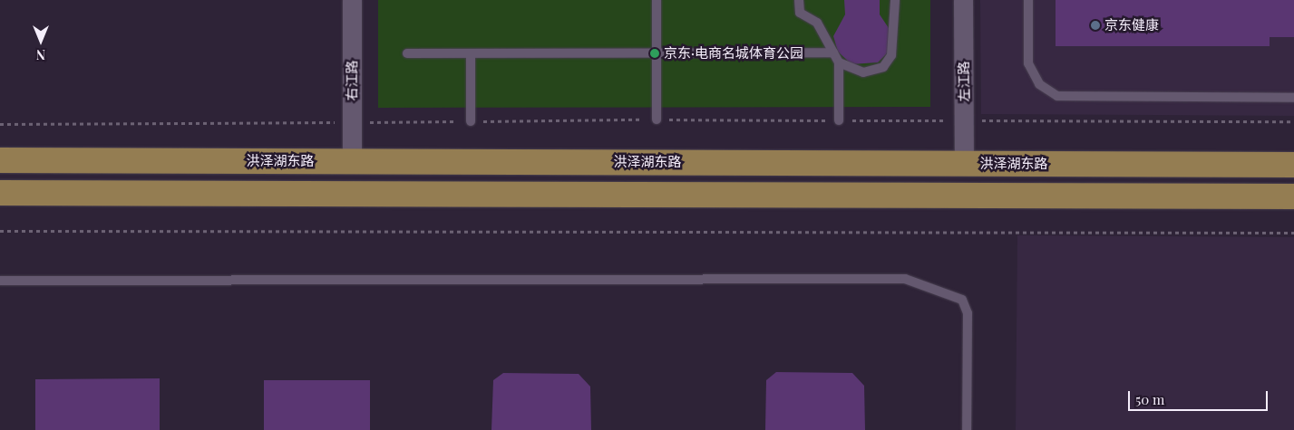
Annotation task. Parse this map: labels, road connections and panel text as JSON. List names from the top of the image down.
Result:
{
  "streets": {
    "main road": ["洪泽湖东路"],
    "street": ["右江路", "左江路"]
  },
  "crossings": [
    ["右江路", "洪泽湖东路"],
    ["左江路", "洪泽湖东路"]
  ],
  "places": ["京东健康", "京东·电商名城体育公园"],
  "scale_bar": "50 m",
  "north": "bottom"
}
